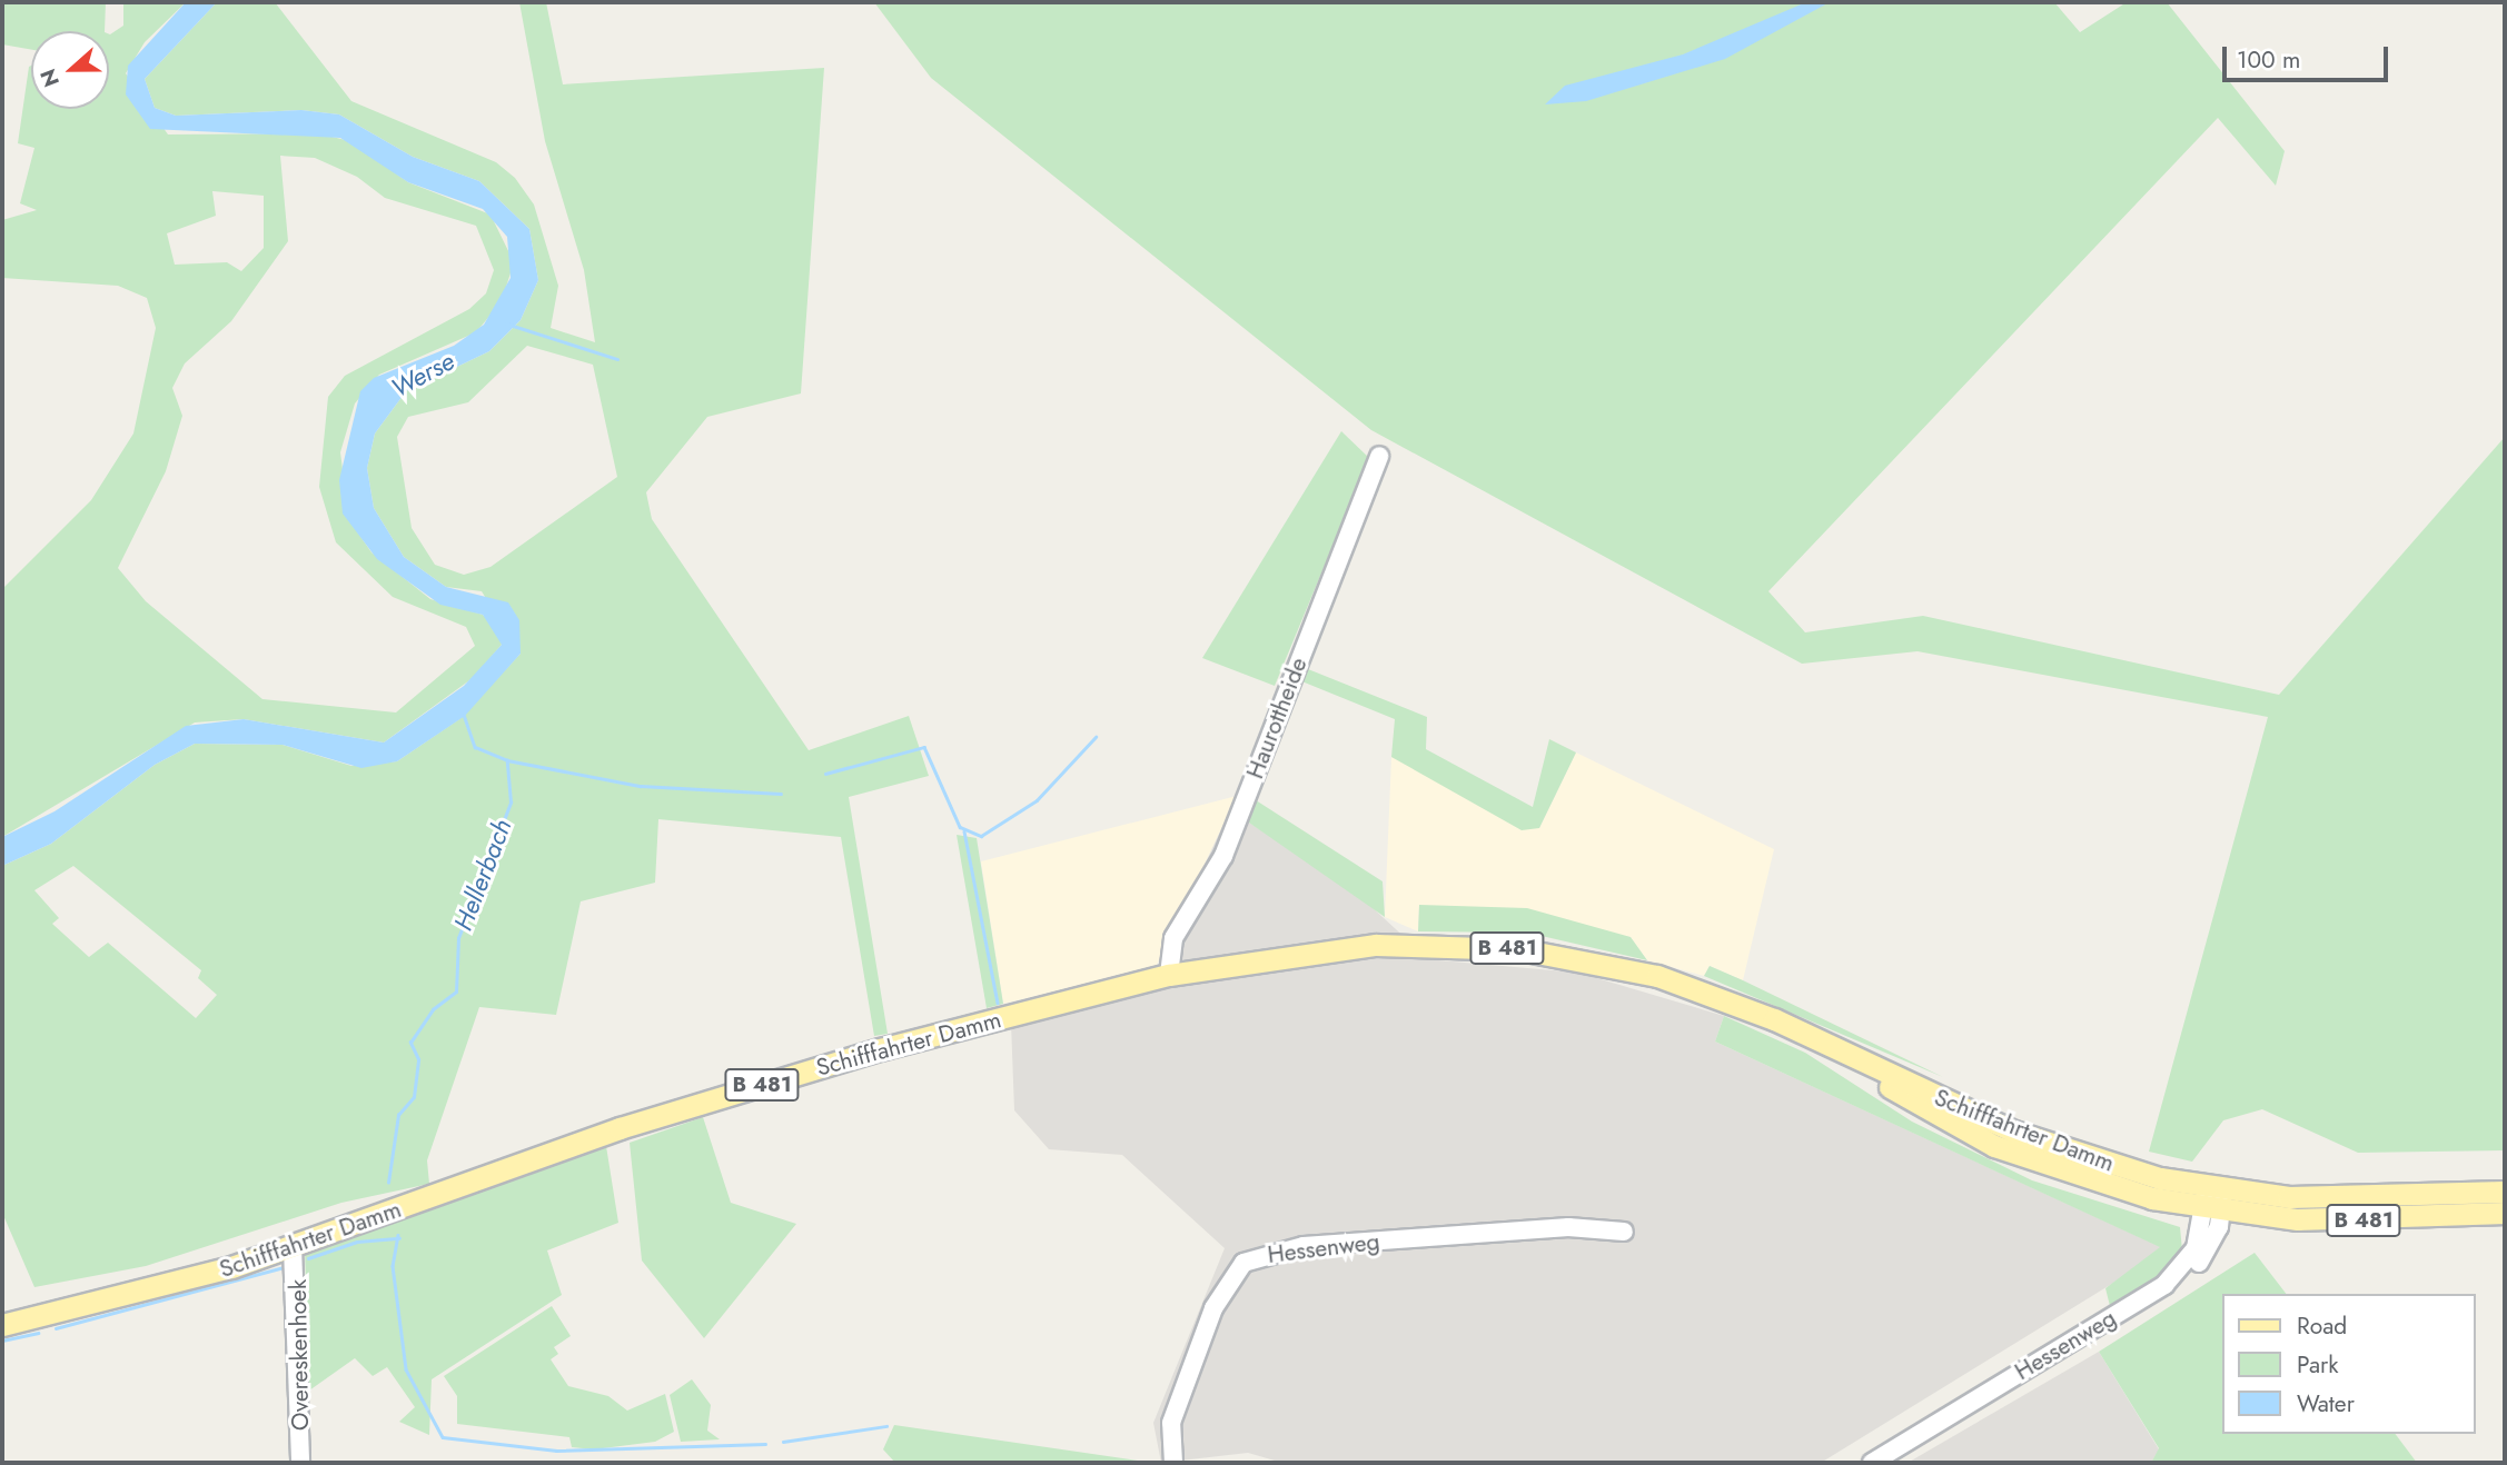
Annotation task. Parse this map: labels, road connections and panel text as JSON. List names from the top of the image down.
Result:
{
  "streets": {
    "main road": ["B 481", "Schifffahrter Damm"],
    "street": ["Haurottheide", "Hessenweg", "Overeskenhoek"]
  },
  "crossings": [
    ["Haurottheide", "Schifffahrter Damm"],
    ["Schifffahrter Damm", "Hessenweg"],
    ["Schifffahrter Damm", "Overeskenhoek"]
  ],
  "water": ["Werse", "Hellerbach"],
  "legend": ["Road", "Park", "Water"],
  "scale_bar": "100 m",
  "north": "left"
}
